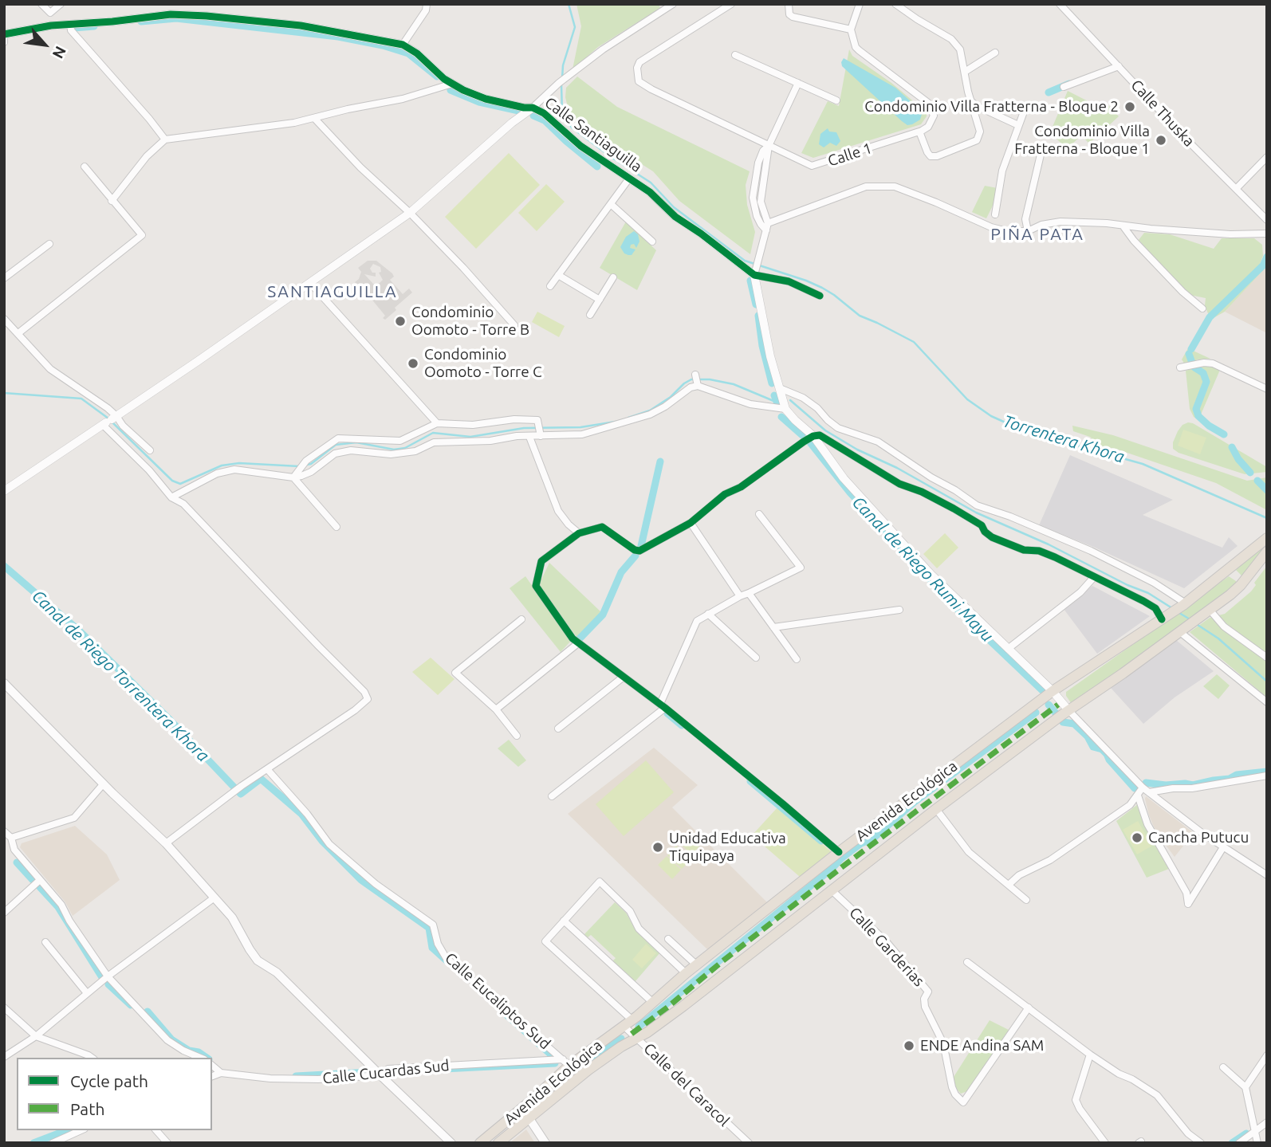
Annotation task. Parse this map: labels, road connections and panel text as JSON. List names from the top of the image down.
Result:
{
  "streets": {
    "main road": ["Avenida Ecológica"],
    "street": [
      "Calle Thuska",
      "Calle Santiaguilla",
      "Calle 1",
      "Calle Garderias",
      "Calle Eucaliptos Sud",
      "Calle Cucardas Sud",
      "Calle del Caracol"
    ]
  },
  "crossings": [
    ["Avenida Ecológica", "Calle Garderias"],
    ["Avenida Ecológica", "Calle Eucaliptos Sud"],
    ["Avenida Ecológica", "Calle Cucardas Sud"],
    ["Avenida Ecológica", "Calle del Caracol"],
    ["Calle Eucaliptos Sud", "Calle Cucardas Sud"]
  ],
  "districts": ["PIÑA PATA", "SANTIAGUILLA"],
  "water": ["Torrentera Khora", "Canal de Riego Rumi Mayu", "Canal de Riego Torrentera Khora"],
  "places": [
    "Condominio Villa Fratterna - Bloque 2",
    "Condominio Villa Fratterna - Bloque 1",
    "Condominio Oomoto - Torre B",
    "Condominio Oomoto - Torre C",
    "Cancha Putucu",
    "Unidad Educativa Tiquipaya",
    "ENDE Andina SAM"
  ],
  "legend": ["Cycle path", "Path"],
  "north": "bottom right"
}
